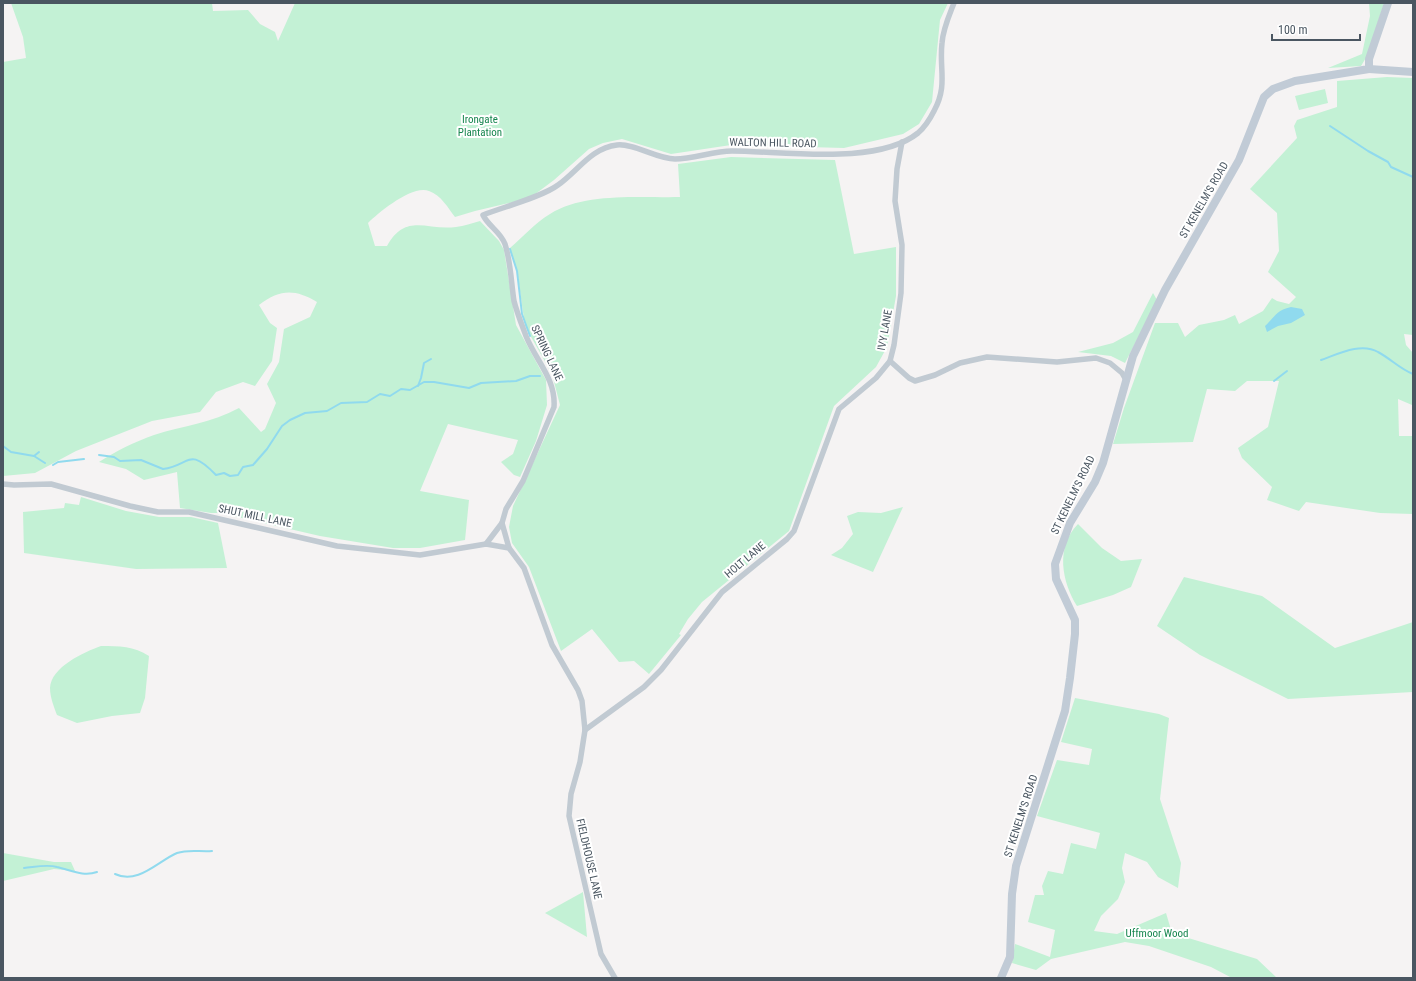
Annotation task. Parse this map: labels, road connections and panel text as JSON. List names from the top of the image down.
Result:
{
  "streets": {
    "street": [
      "WALTON HILL ROAD",
      "ST KENELM'S ROAD",
      "IVY LANE",
      "SPRING LANE",
      "SHUT MILL LANE",
      "HOLT LANE",
      "FIELDHOUSE LANE"
    ]
  },
  "crossings": [
    ["WALTON HILL ROAD", "IVY LANE"],
    ["WALTON HILL ROAD", "SPRING LANE"],
    ["ST KENELM'S ROAD", "IVY LANE"],
    ["IVY LANE", "HOLT LANE"],
    ["SPRING LANE", "SHUT MILL LANE"],
    ["SHUT MILL LANE", "FIELDHOUSE LANE"],
    ["HOLT LANE", "FIELDHOUSE LANE"]
  ],
  "parks": ["Irongate Plantation", "Uffmoor Wood"],
  "scale_bar": "100 m"
}
